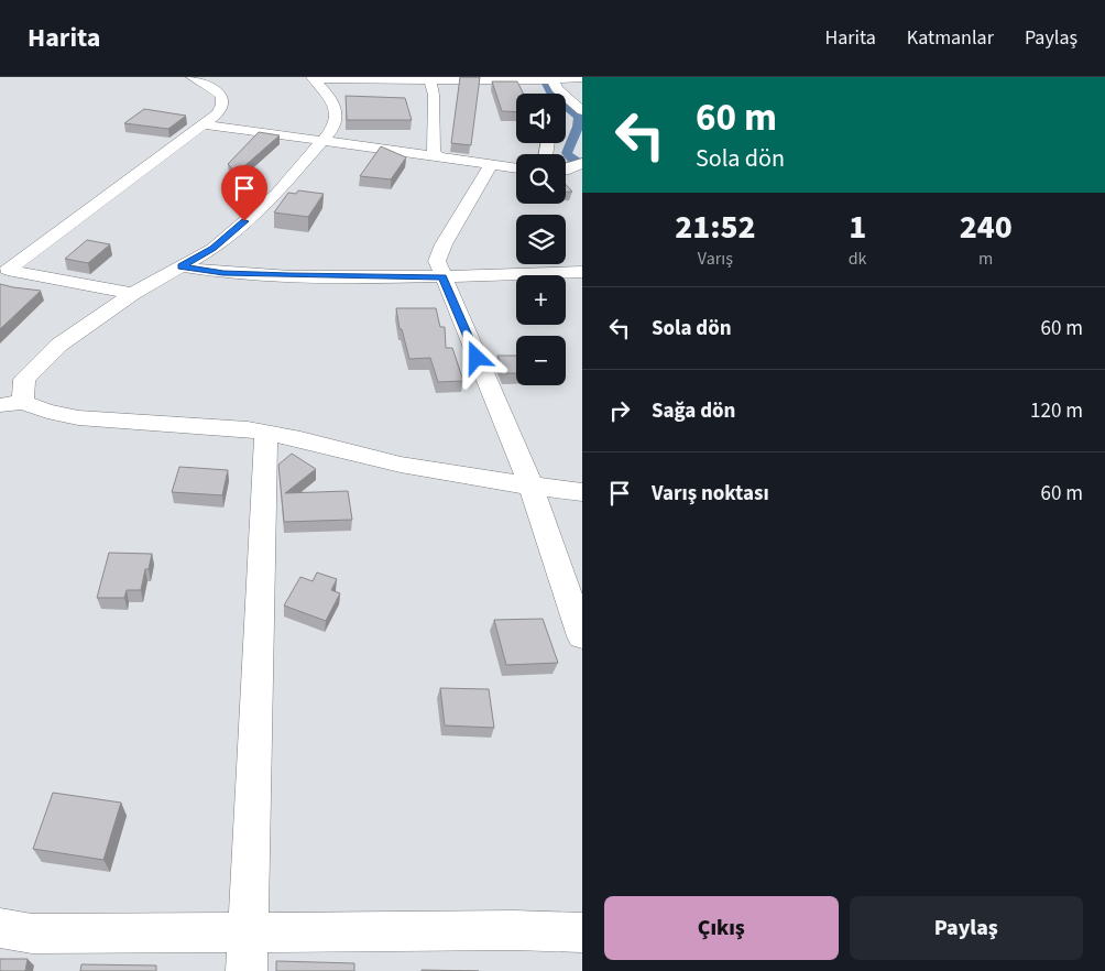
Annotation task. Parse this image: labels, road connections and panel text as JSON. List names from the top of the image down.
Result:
{
  "page": {
    "header": "Harita",
    "nav": ["Harita", "Katmanlar", "Paylaş"],
    "turn": ["60 m", "Sola dön"],
    "map_buttons": ["+", "−"],
    "eta": [
      "21:52",
      "Varış",
      "1",
      "dk",
      "240",
      "m"
    ],
    "list": [
      {
        "name": "Sola dön",
        "value": "60 m"
      },
      {
        "name": "Sağa dön",
        "value": "120 m"
      },
      {
        "name": "Varış noktası",
        "value": "60 m"
      }
    ],
    "buttons": ["Çıkış", "Paylaş"]
  }
}
